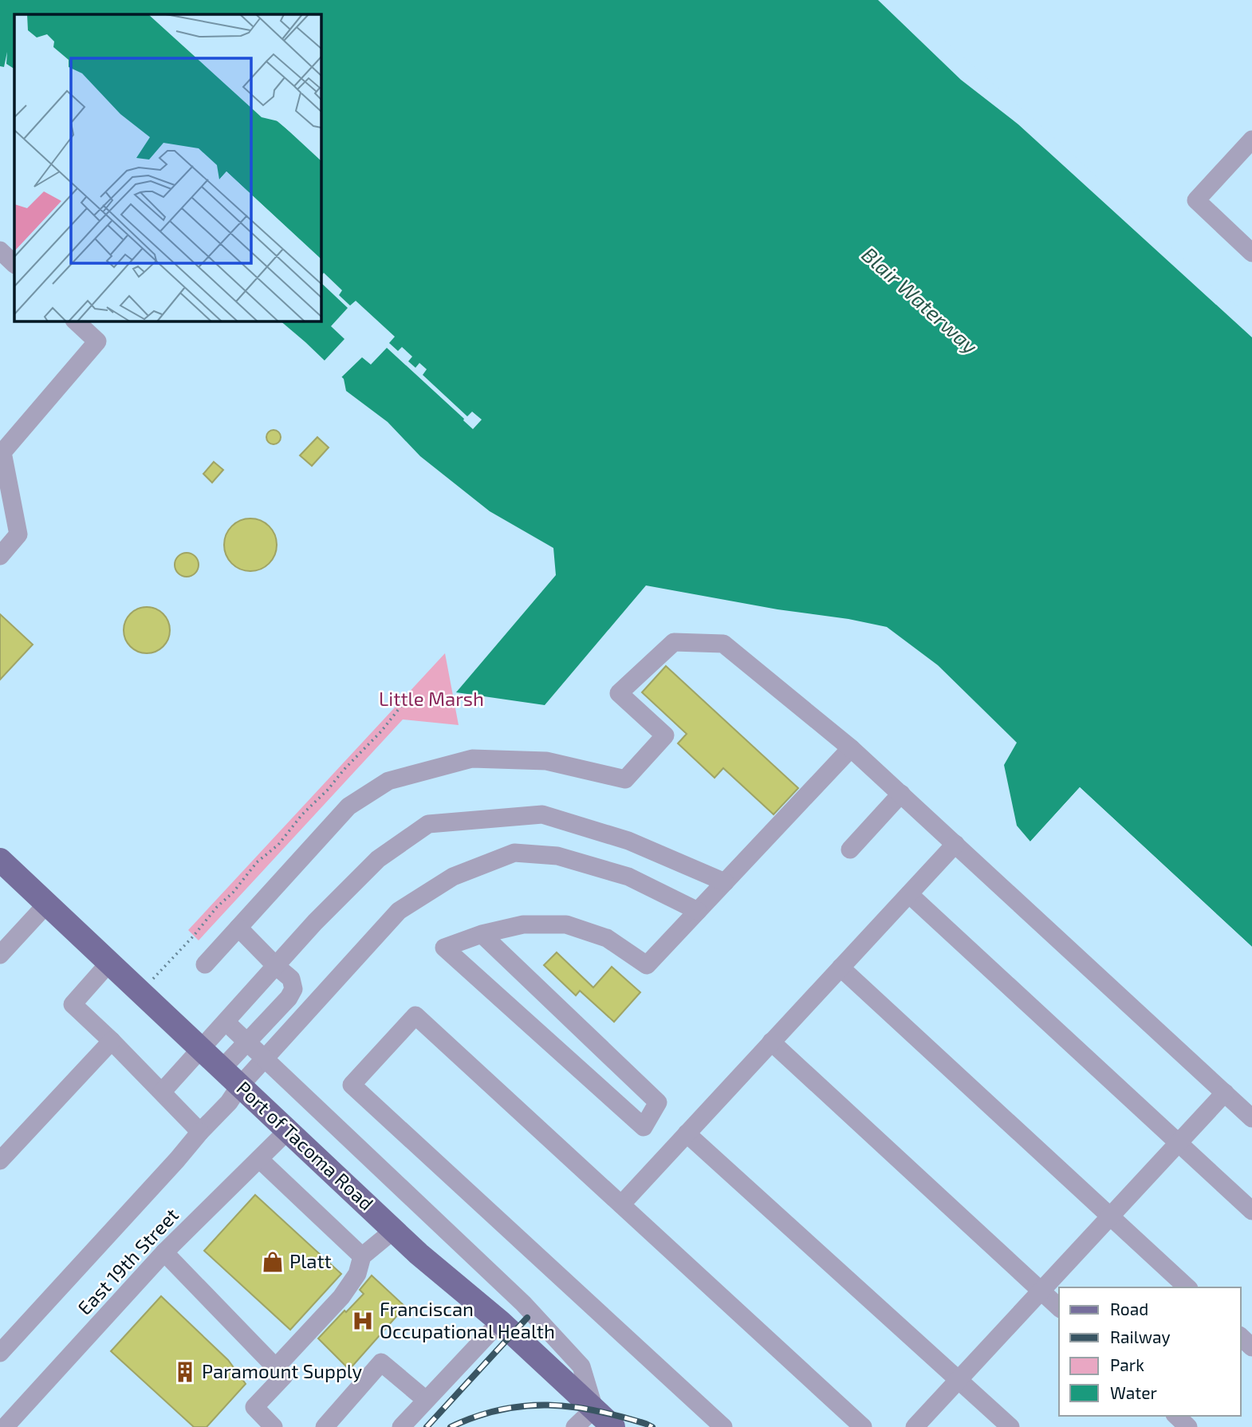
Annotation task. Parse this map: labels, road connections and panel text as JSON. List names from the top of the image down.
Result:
{
  "streets": {
    "main road": ["Port of Tacoma Road"],
    "street": ["East 19th Street"]
  },
  "crossings": [
    ["Port of Tacoma Road", "East 19th Street"]
  ],
  "water": ["Blair Waterway"],
  "parks": ["Little Marsh"],
  "places": {
    "shop": ["Platt"],
    "hospital": ["Franciscan Occupational Health"],
    "building": ["Paramount Supply"]
  },
  "legend": [
    "Road",
    "Railway",
    "Park",
    "Water"
  ]
}
